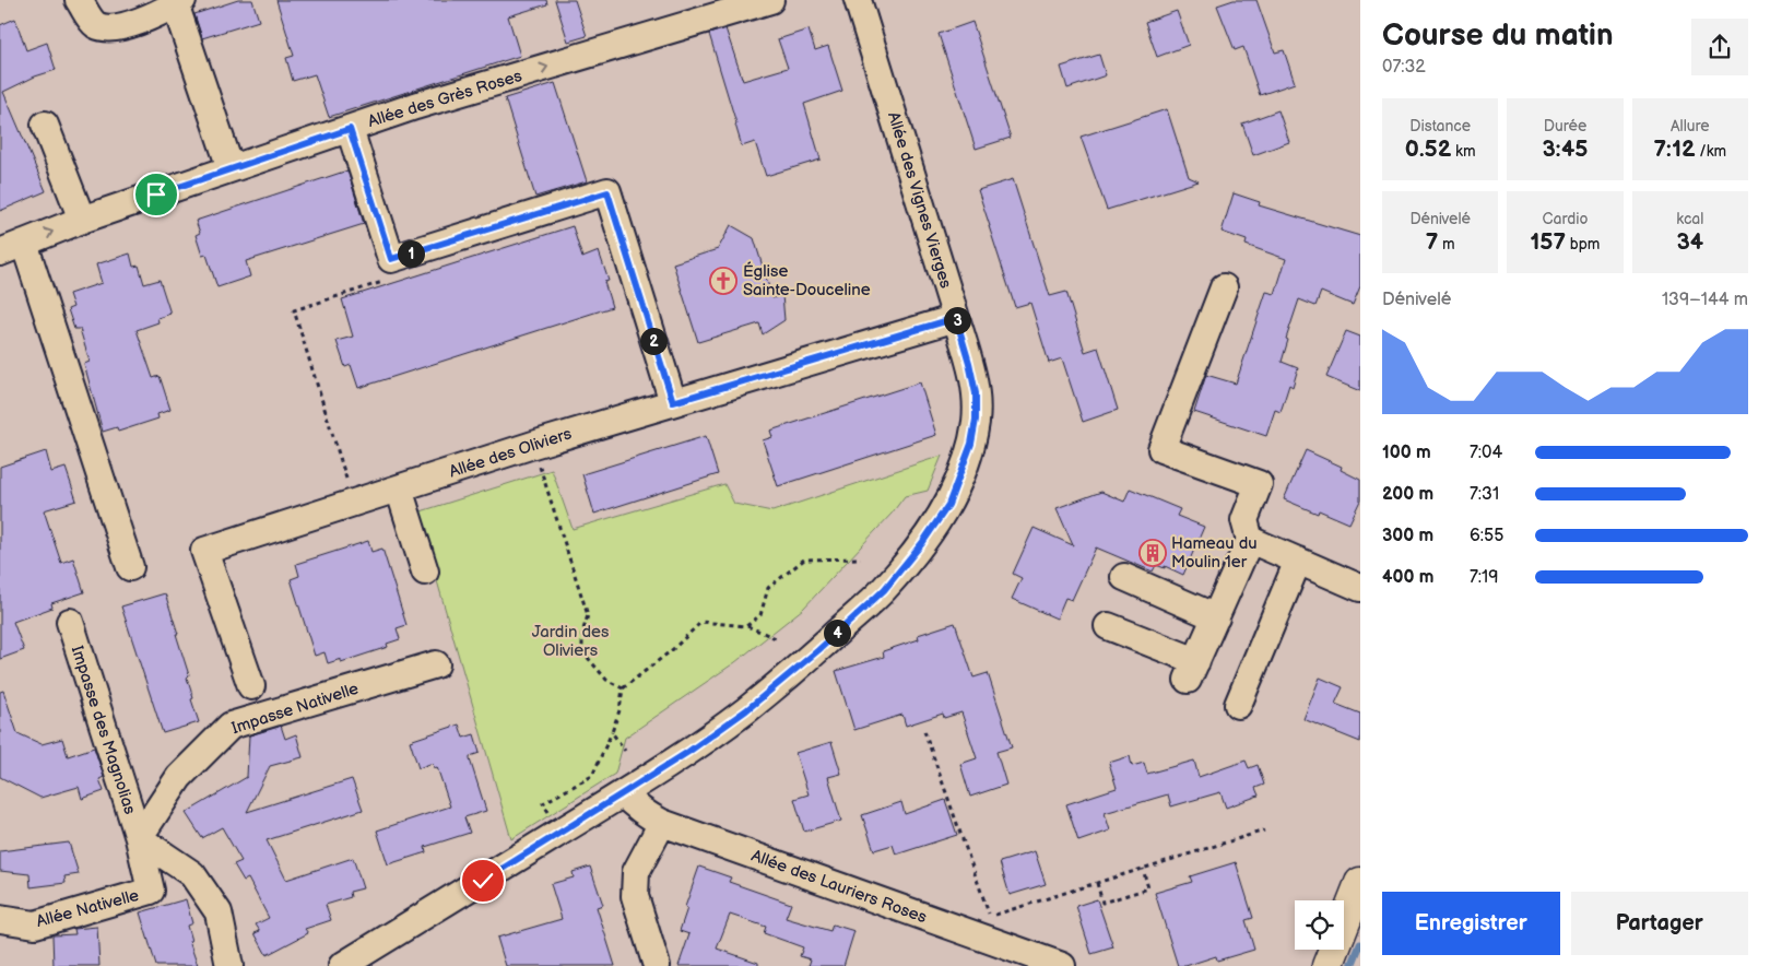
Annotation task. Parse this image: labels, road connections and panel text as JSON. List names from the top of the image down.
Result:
{
  "streets": {
    "street": [
      "Allée des Grès Roses",
      "Allée des Vignes Vierges",
      "Allée des Oliviers",
      "Impasse Nativelle",
      "Impasse des Magnolias",
      "Allée des Lauriers Roses",
      "Allée Nativelle"
    ]
  },
  "crossings": [
    ["Allée des Vignes Vierges", "Allée des Oliviers"],
    ["Allée des Vignes Vierges", "Allée des Lauriers Roses"],
    ["Impasse Nativelle", "Impasse des Magnolias"],
    ["Impasse Nativelle", "Allée Nativelle"],
    ["Impasse des Magnolias", "Allée Nativelle"]
  ],
  "one_way": ["Allée des Grès Roses"],
  "parks": ["Jardin des Oliviers"],
  "places": {
    "church": ["Église Sainte-Douceline"],
    "building": ["Hameau du Moulin 1er"]
  },
  "page": {
    "heading": ["Course du matin", "07:32"],
    "stats": [
      ["Distance", "0.52 km"],
      ["Durée", "3:45"],
      ["Allure", "7:12 /km"],
      ["Dénivelé", "7 m"],
      ["Cardio", "157 bpm"],
      ["kcal", "34"]
    ],
    "pins": [
      "1",
      "3",
      "2",
      "4"
    ],
    "chart": ["Dénivelé", "139–144 m"],
    "list": [
      {
        "name": "100 m",
        "note": "7:04"
      },
      {
        "name": "200 m",
        "note": "7:31"
      },
      {
        "name": "300 m",
        "note": "6:55"
      },
      {
        "name": "400 m",
        "note": "7:19"
      }
    ],
    "buttons": ["Enregistrer", "Partager"]
  }
}
